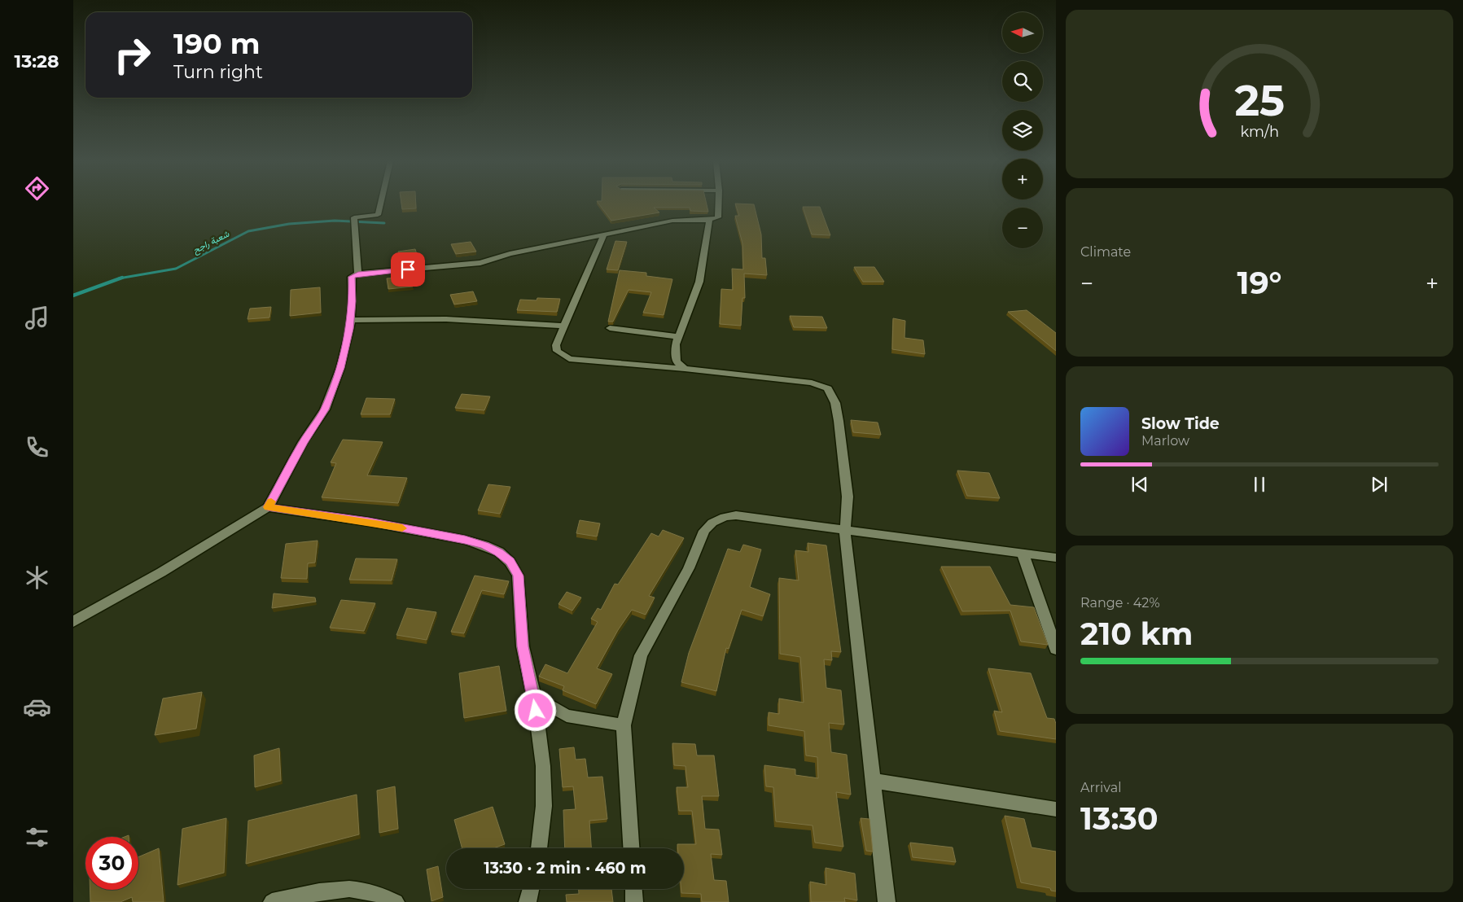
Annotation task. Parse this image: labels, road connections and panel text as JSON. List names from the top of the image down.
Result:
{
  "water": ["شعبة راجح"],
  "north": "left",
  "page": {
    "tabs": "13:28",
    "map_buttons": ["+", "−"],
    "turn": ["190 m", "Turn right"],
    "tile": [
      "Climate",
      ["Range · 42%", "210 km"],
      ["Arrival", "13:30"]
    ],
    "heat": ["−", "19°", "+"],
    "song": ["Slow Tide", "Marlow"],
    "limit": "30",
    "trip": "13:30 · 2 min · 460 m",
    "gauge": ["25", "km/h"]
  }
}
